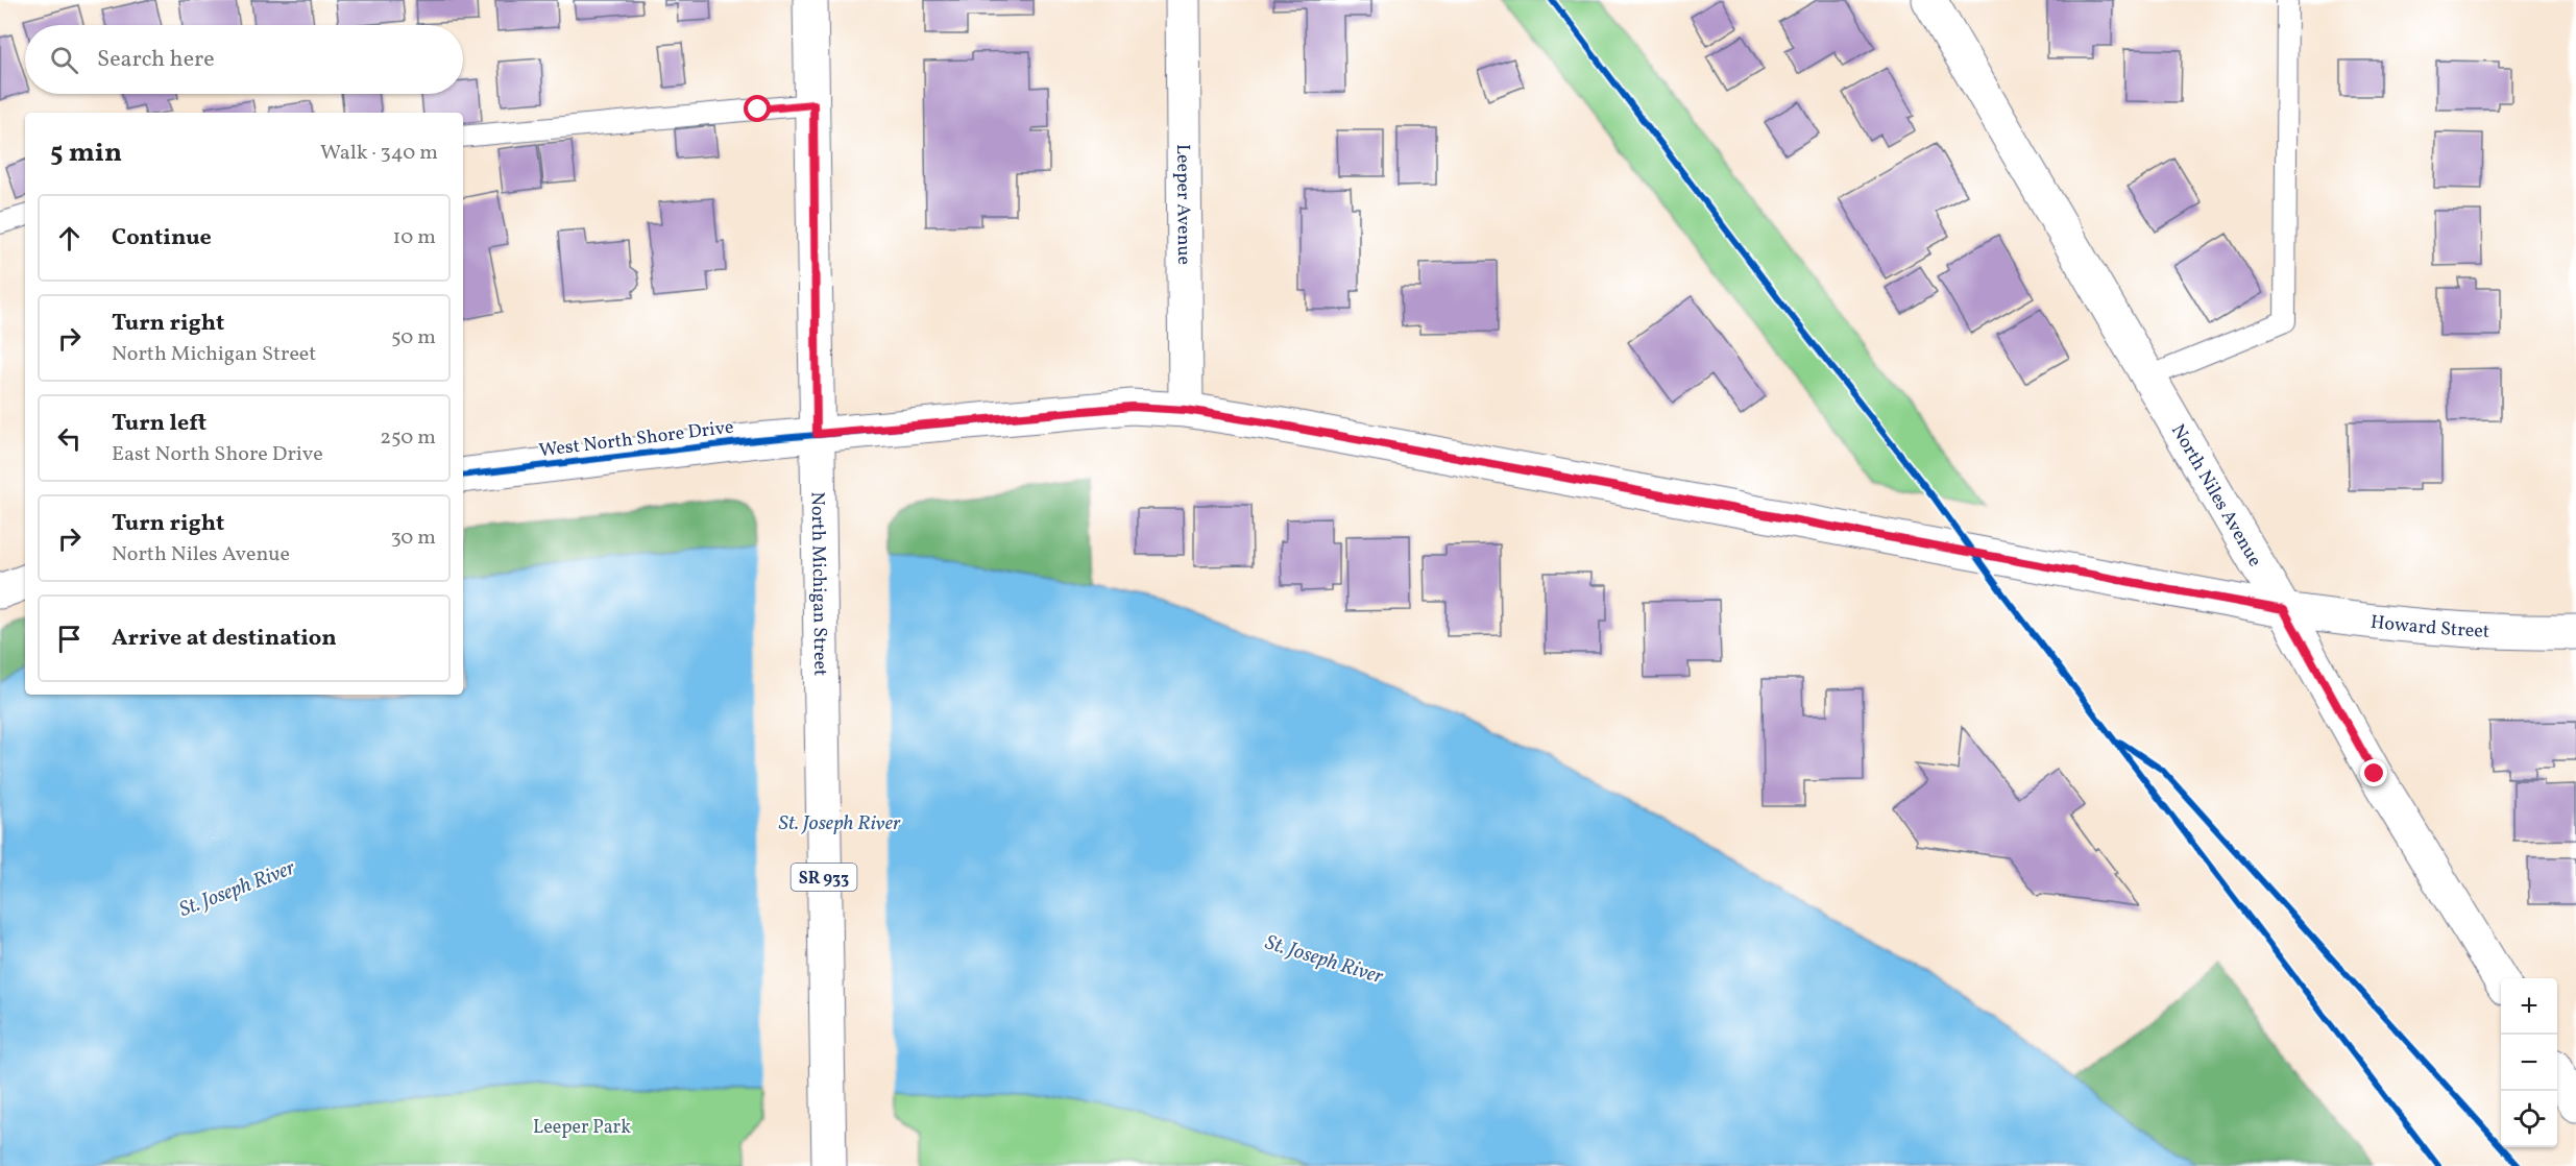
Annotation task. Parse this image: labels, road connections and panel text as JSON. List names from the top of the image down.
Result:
{
  "streets": {
    "street": [
      "Leeper Avenue",
      "West North Shore Drive",
      "North Niles Avenue",
      "North Michigan Street",
      "Howard Street",
      "SR 933"
    ]
  },
  "crossings": [
    ["Leeper Avenue", "West North Shore Drive"],
    ["Leeper Avenue", "Howard Street"],
    ["West North Shore Drive", "North Michigan Street"],
    ["West North Shore Drive", "Howard Street"],
    ["North Niles Avenue", "Howard Street"]
  ],
  "water": ["St. Joseph River"],
  "parks": ["Leeper Park"],
  "page": {
    "search": "Search here",
    "heading": ["5 min", "Walk · 340 m"],
    "list": [
      ["Continue", "10 m"],
      ["Turn right", "North Michigan Street", "50 m"],
      ["Turn left", "East North Shore Drive", "250 m"],
      ["Turn right", "North Niles Avenue", "30 m"],
      "Arrive at destination"
    ],
    "map_buttons": ["+", "−"]
  }
}
